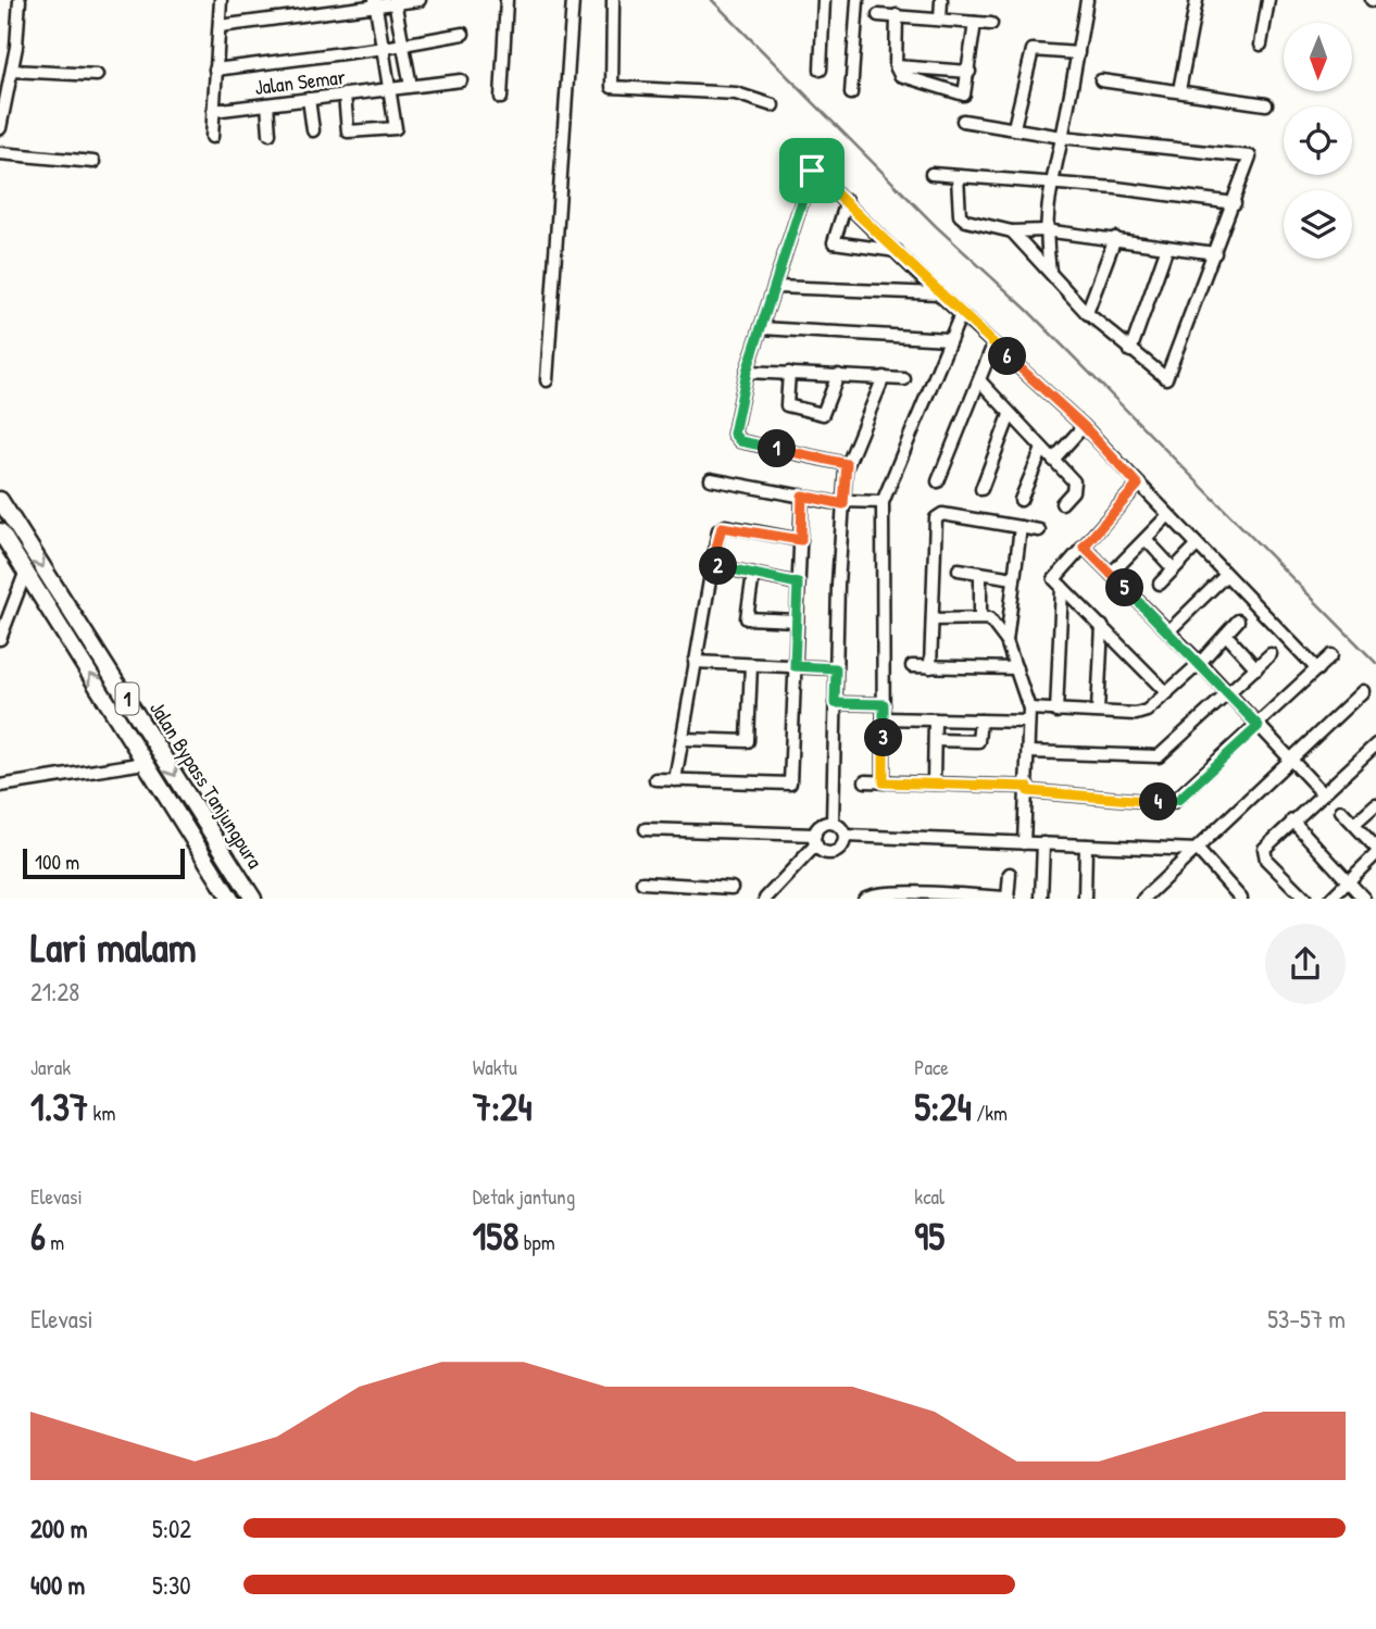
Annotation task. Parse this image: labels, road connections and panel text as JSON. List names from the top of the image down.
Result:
{
  "streets": {
    "highway": ["1", "Jalan Bypass Tanjungpura"],
    "street": ["Jalan Semar"]
  },
  "scale_bar": "100 m",
  "north": "bottom",
  "page": {
    "pins": [
      "6",
      "1",
      "2",
      "5",
      "3",
      "4"
    ],
    "scale": "100 m",
    "heading": ["Lari malam", "21:28"],
    "stats": [
      ["Jarak", "1.37 km"],
      ["Waktu", "7:24"],
      ["Pace", "5:24 /km"],
      ["Elevasi", "6 m"],
      ["Detak jantung", "158 bpm"],
      ["kcal", "95"]
    ],
    "chart": ["Elevasi", "53–57 m"],
    "list": [
      {
        "name": "200 m",
        "note": "5:02"
      },
      {
        "name": "400 m",
        "note": "5:30"
      }
    ]
  }
}
